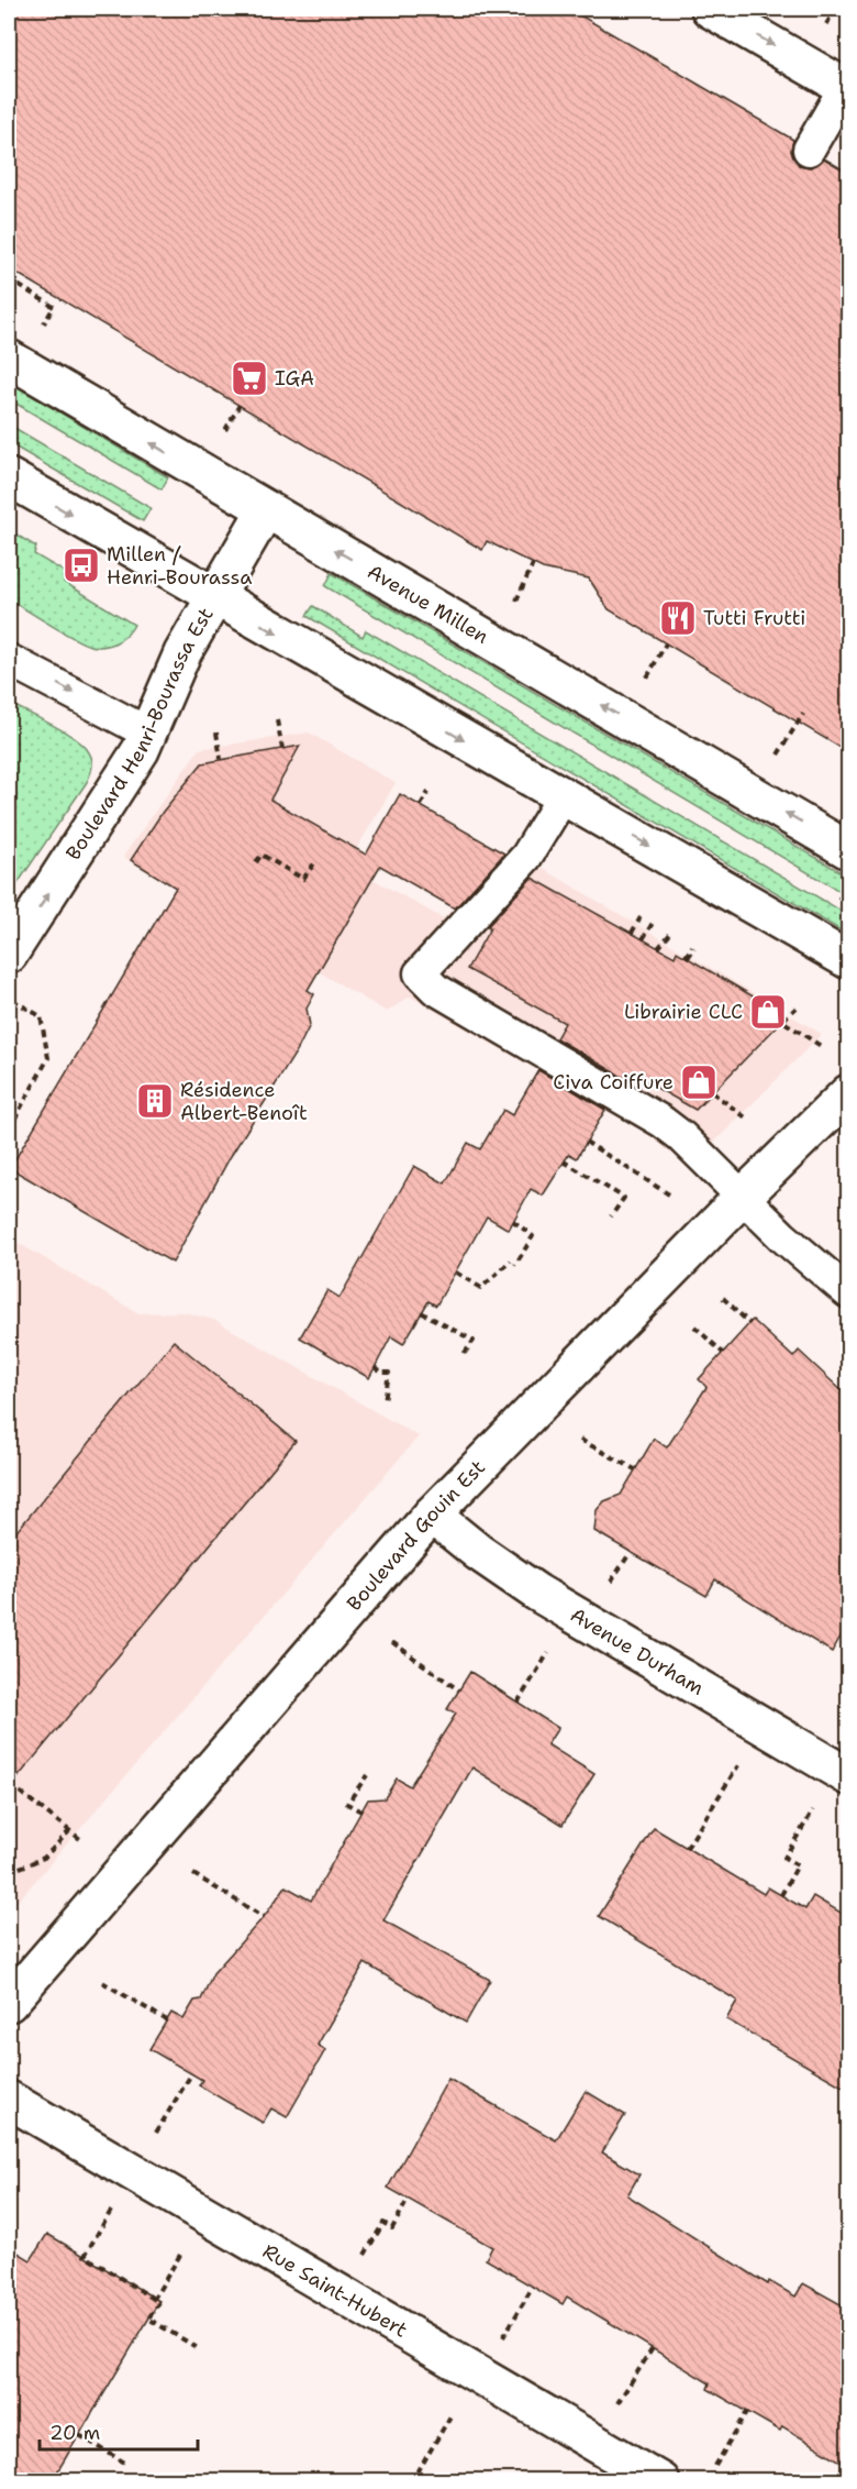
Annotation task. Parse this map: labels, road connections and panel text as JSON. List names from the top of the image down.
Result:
{
  "streets": {
    "street": [
      "Avenue Millen",
      "Boulevard Henri-Bourassa Est",
      "Boulevard Gouin Est",
      "Avenue Durham",
      "Rue Saint-Hubert"
    ]
  },
  "crossings": [
    ["Avenue Millen", "Boulevard Henri-Bourassa Est"],
    ["Boulevard Gouin Est", "Avenue Durham"]
  ],
  "one_way": ["Boulevard Henri-Bourassa Est"],
  "places": {
    "supermarket": ["IGA"],
    "bus stop": ["Millen / Henri-Bourassa"],
    "restaurant": ["Tutti Frutti"],
    "shop": ["Librairie CLC", "Civa Coiffure"],
    "building": ["Résidence Albert-Benoît"]
  },
  "scale_bar": "20 m"
}
